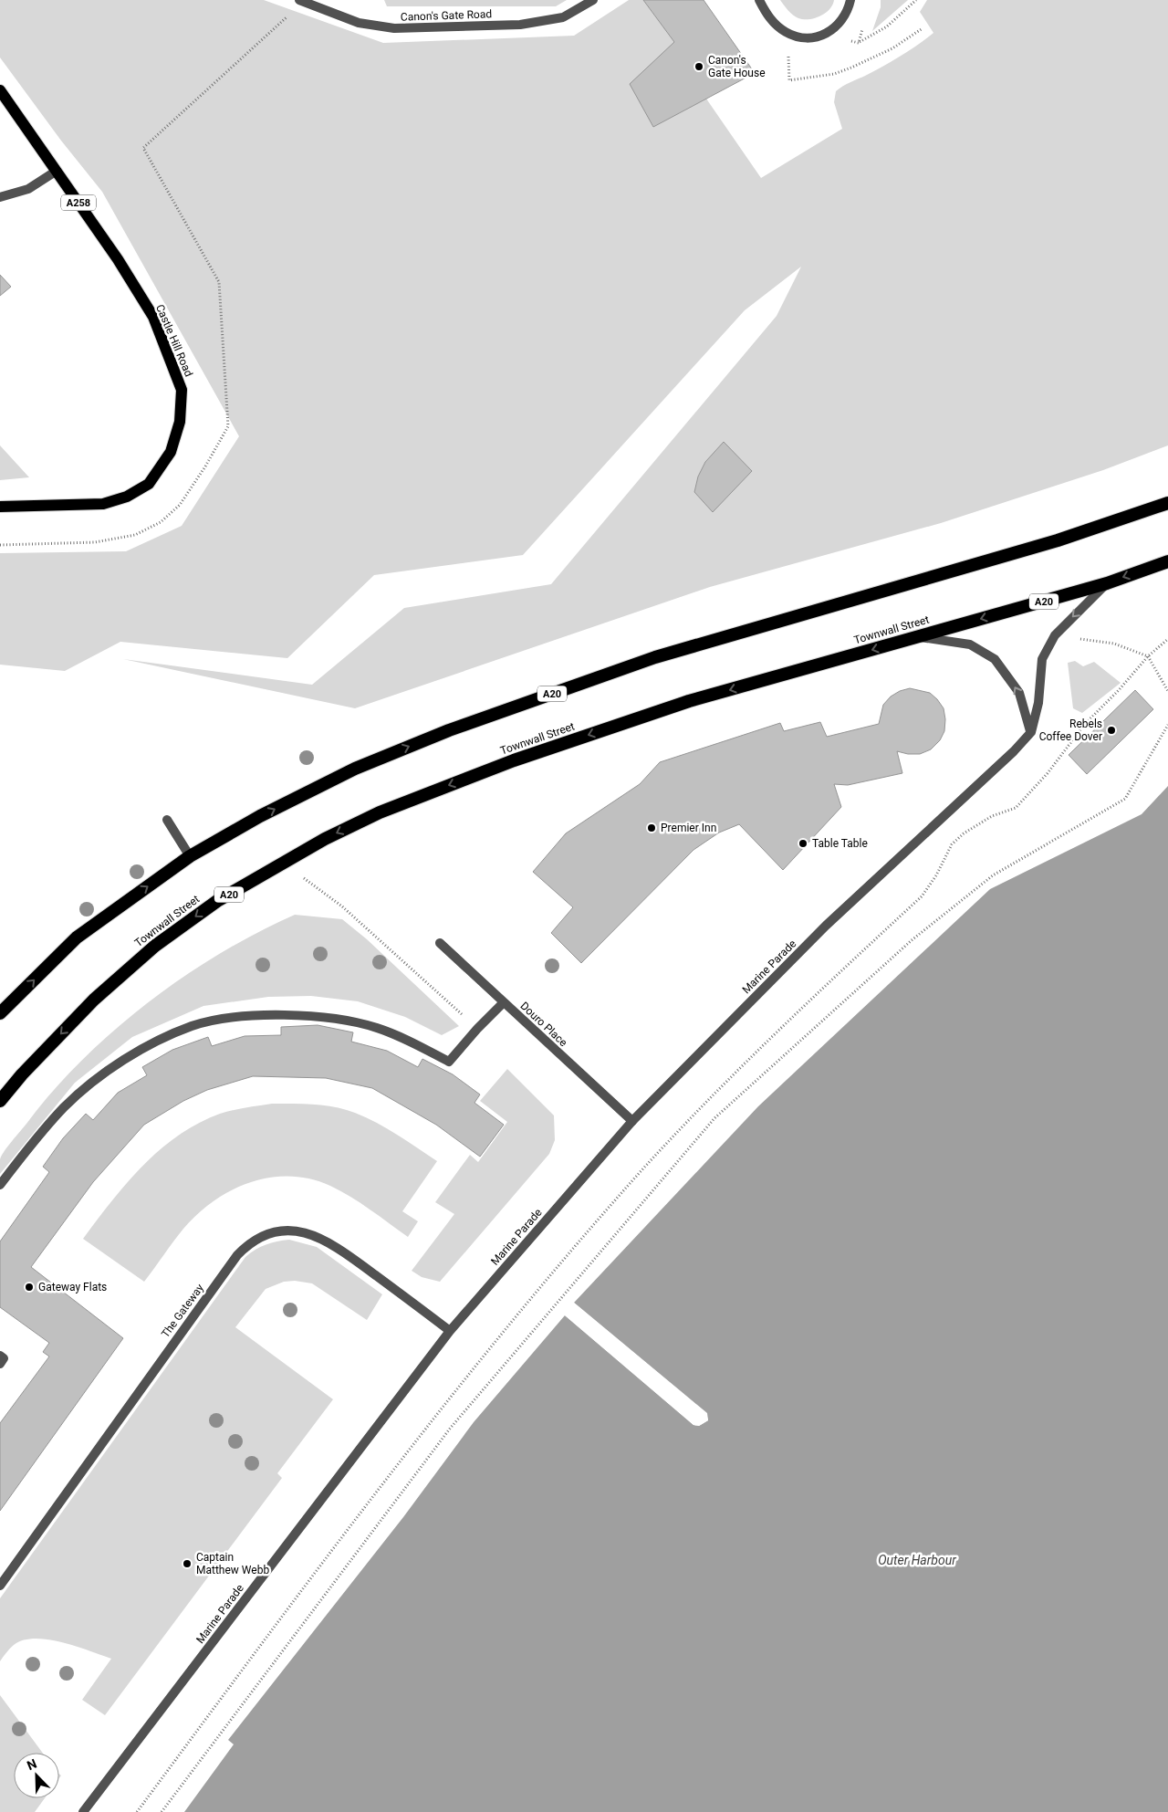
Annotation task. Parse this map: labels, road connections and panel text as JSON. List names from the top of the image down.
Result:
{
  "streets": {
    "highway": ["A20", "Townwall Street"],
    "main road": ["A258", "Castle Hill Road"],
    "street": [
      "Canon's Gate Road",
      "Marine Parade",
      "Douro Place",
      "The Gateway"
    ]
  },
  "crossings": [
    ["Townwall Street", "Marine Parade"],
    ["Marine Parade", "Douro Place"],
    ["Marine Parade", "The Gateway"]
  ],
  "water": ["Outer Harbour"],
  "places": [
    "Canon's Gate House",
    "Rebels Coffee Dover",
    "Premier Inn",
    "Table Table",
    "Gateway Flats",
    "Captain Matthew Webb"
  ],
  "north": "top left"
}
